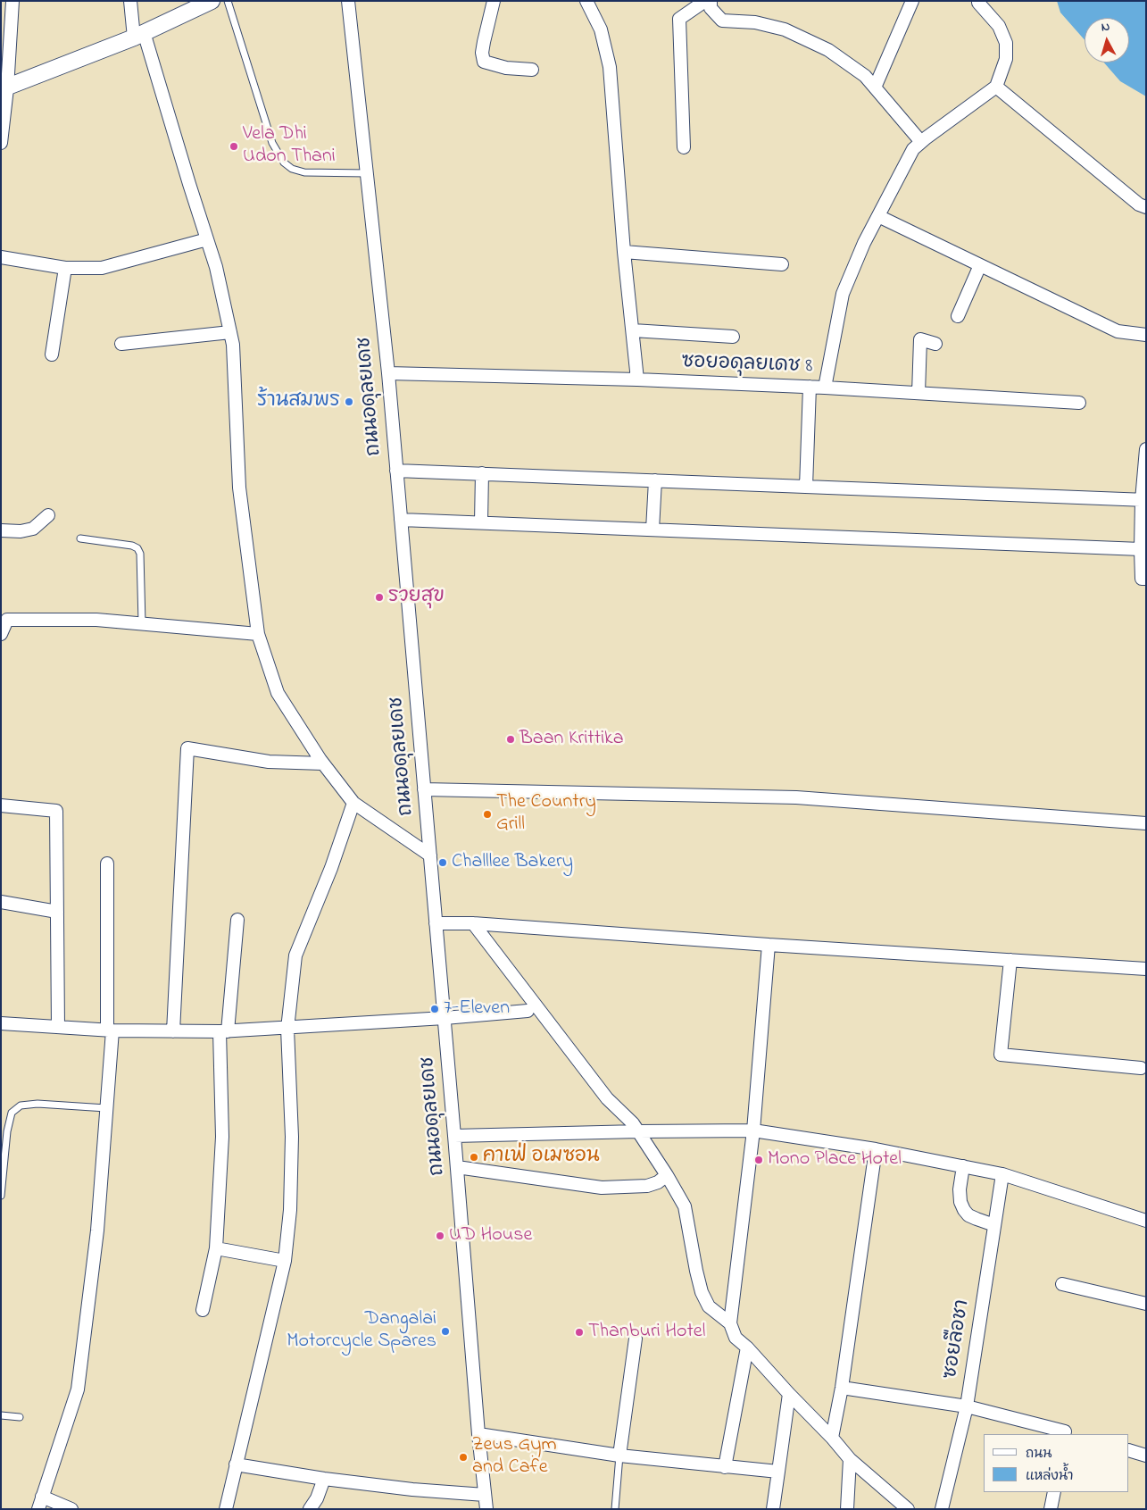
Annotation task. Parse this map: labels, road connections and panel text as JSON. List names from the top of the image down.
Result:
{
  "streets": {
    "street": ["ซอยอดุลยเดช 8", "ถนนอดุลยเดช", "ซอยลือชา"]
  },
  "crossings": [
    ["ซอยอดุลยเดช 8", "ถนนอดุลยเดช"]
  ],
  "places": [
    "Vela Dhi Udon Thani",
    "ร้านสมพร",
    "รวยสุข",
    "Baan Krittika",
    "The Country Grill",
    "Challlee Bakery",
    "7-Eleven",
    "คาเฟ่ อเมซอน",
    "Mono Place Hotel",
    "UD House",
    "Dangalai Motorcycle Spares",
    "Thanburi Hotel",
    "Zeus Gym and Cafe"
  ],
  "legend": ["ถนน", "แหล่งน้ำ"],
  "north": "top"
}
